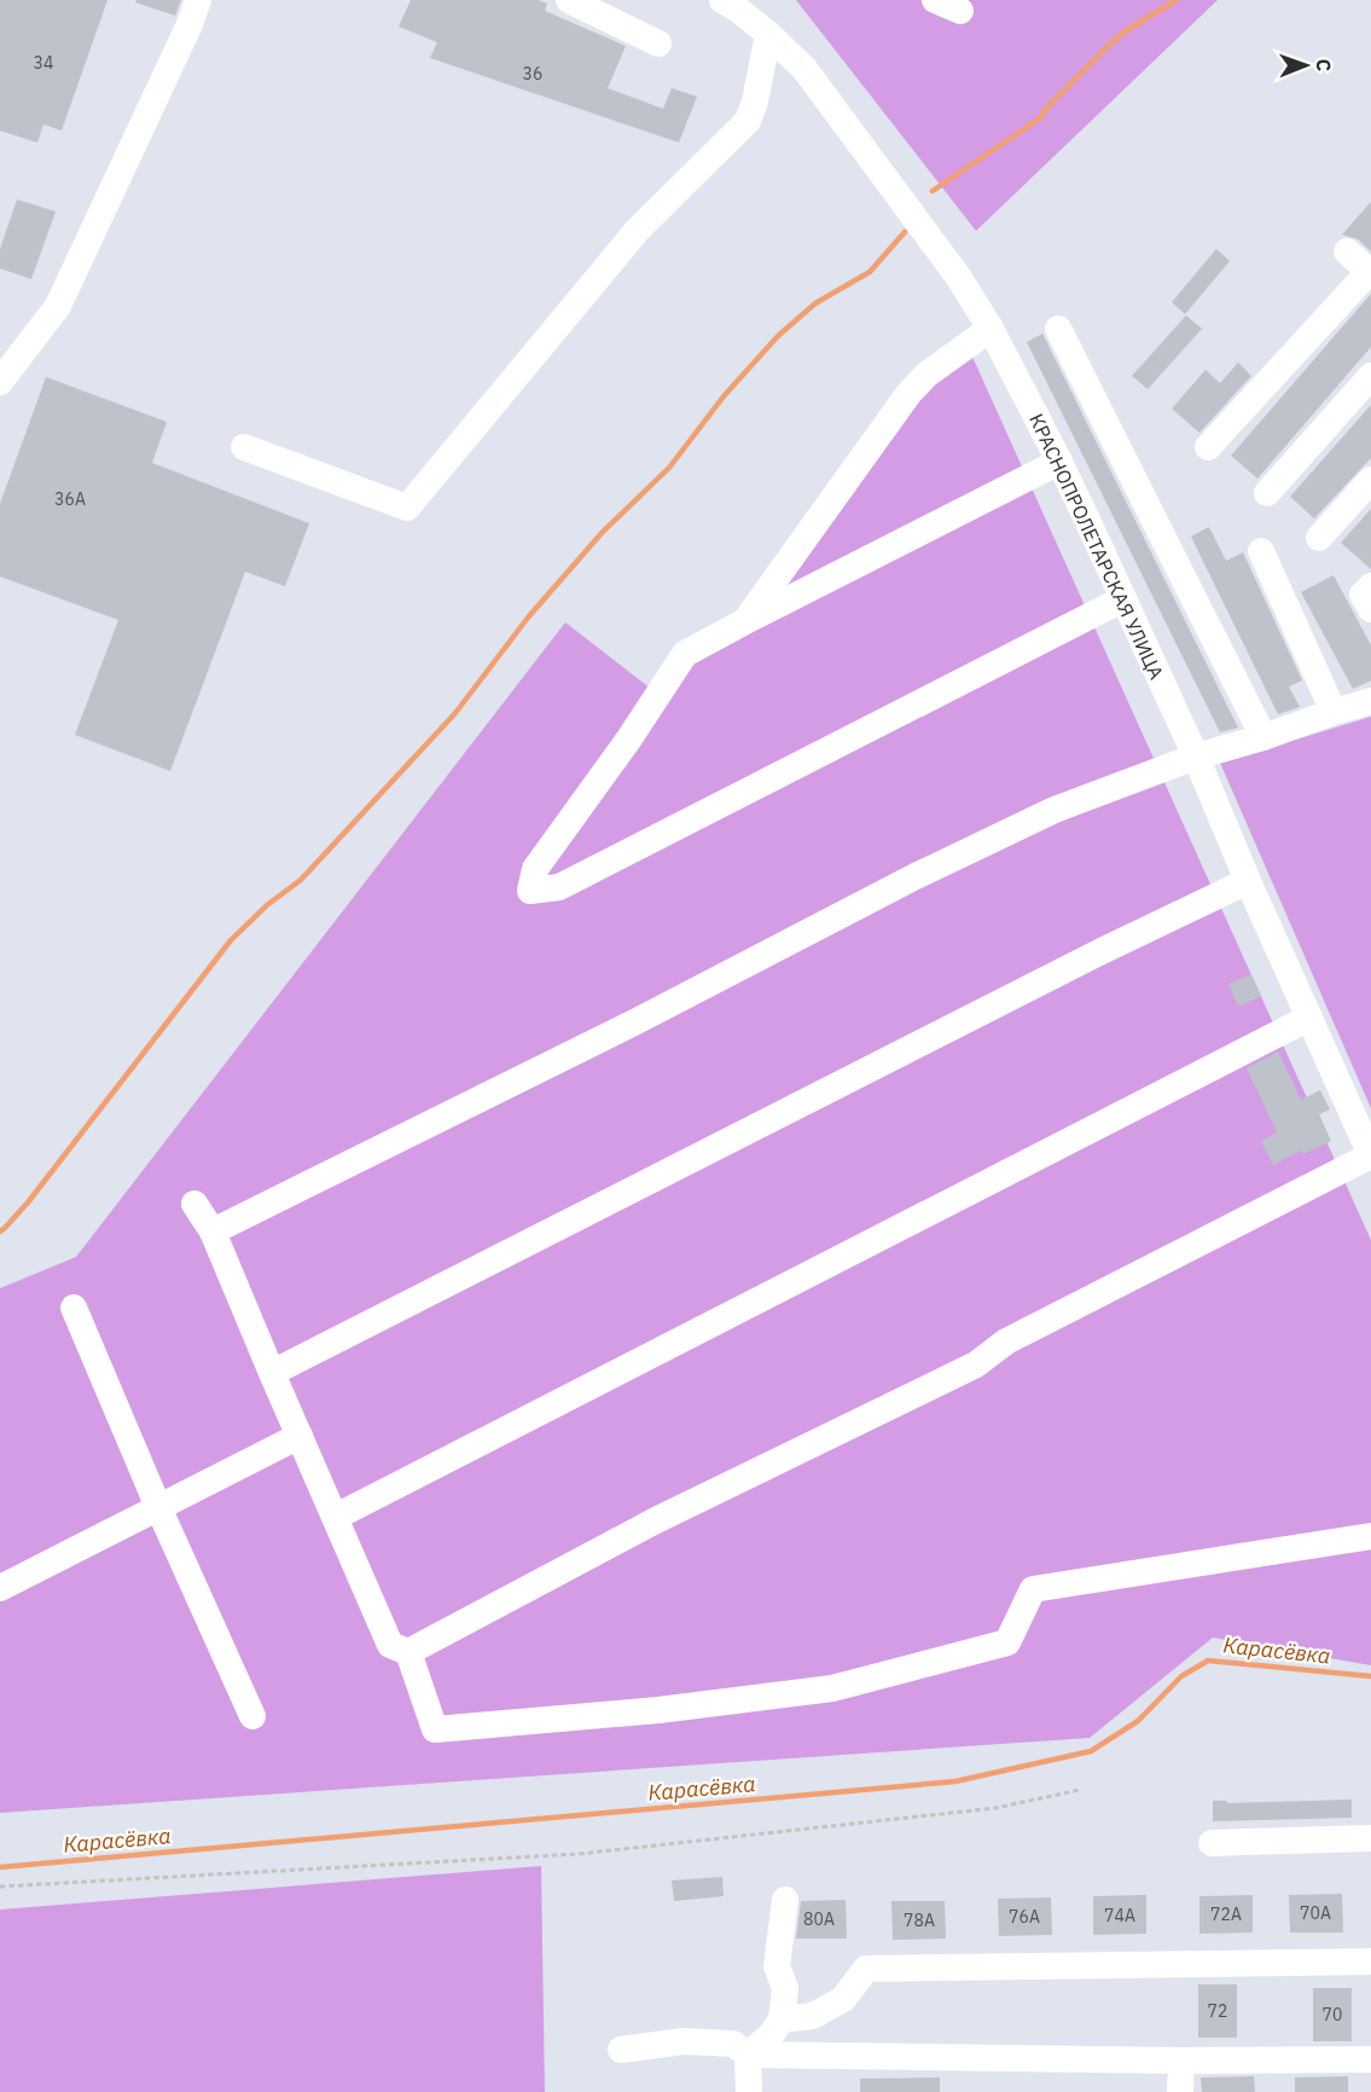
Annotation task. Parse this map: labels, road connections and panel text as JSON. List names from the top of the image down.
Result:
{
  "streets": {
    "street": ["КРАСНОПРОЛЕТАРСКАЯ УЛИЦА"]
  },
  "water": ["Карасёвка"],
  "house_numbers": [
    "34",
    "36",
    "36А",
    "70А",
    "72А",
    "74А",
    "76А",
    "80А",
    "78А",
    "72",
    "70"
  ],
  "north": "right"
}
